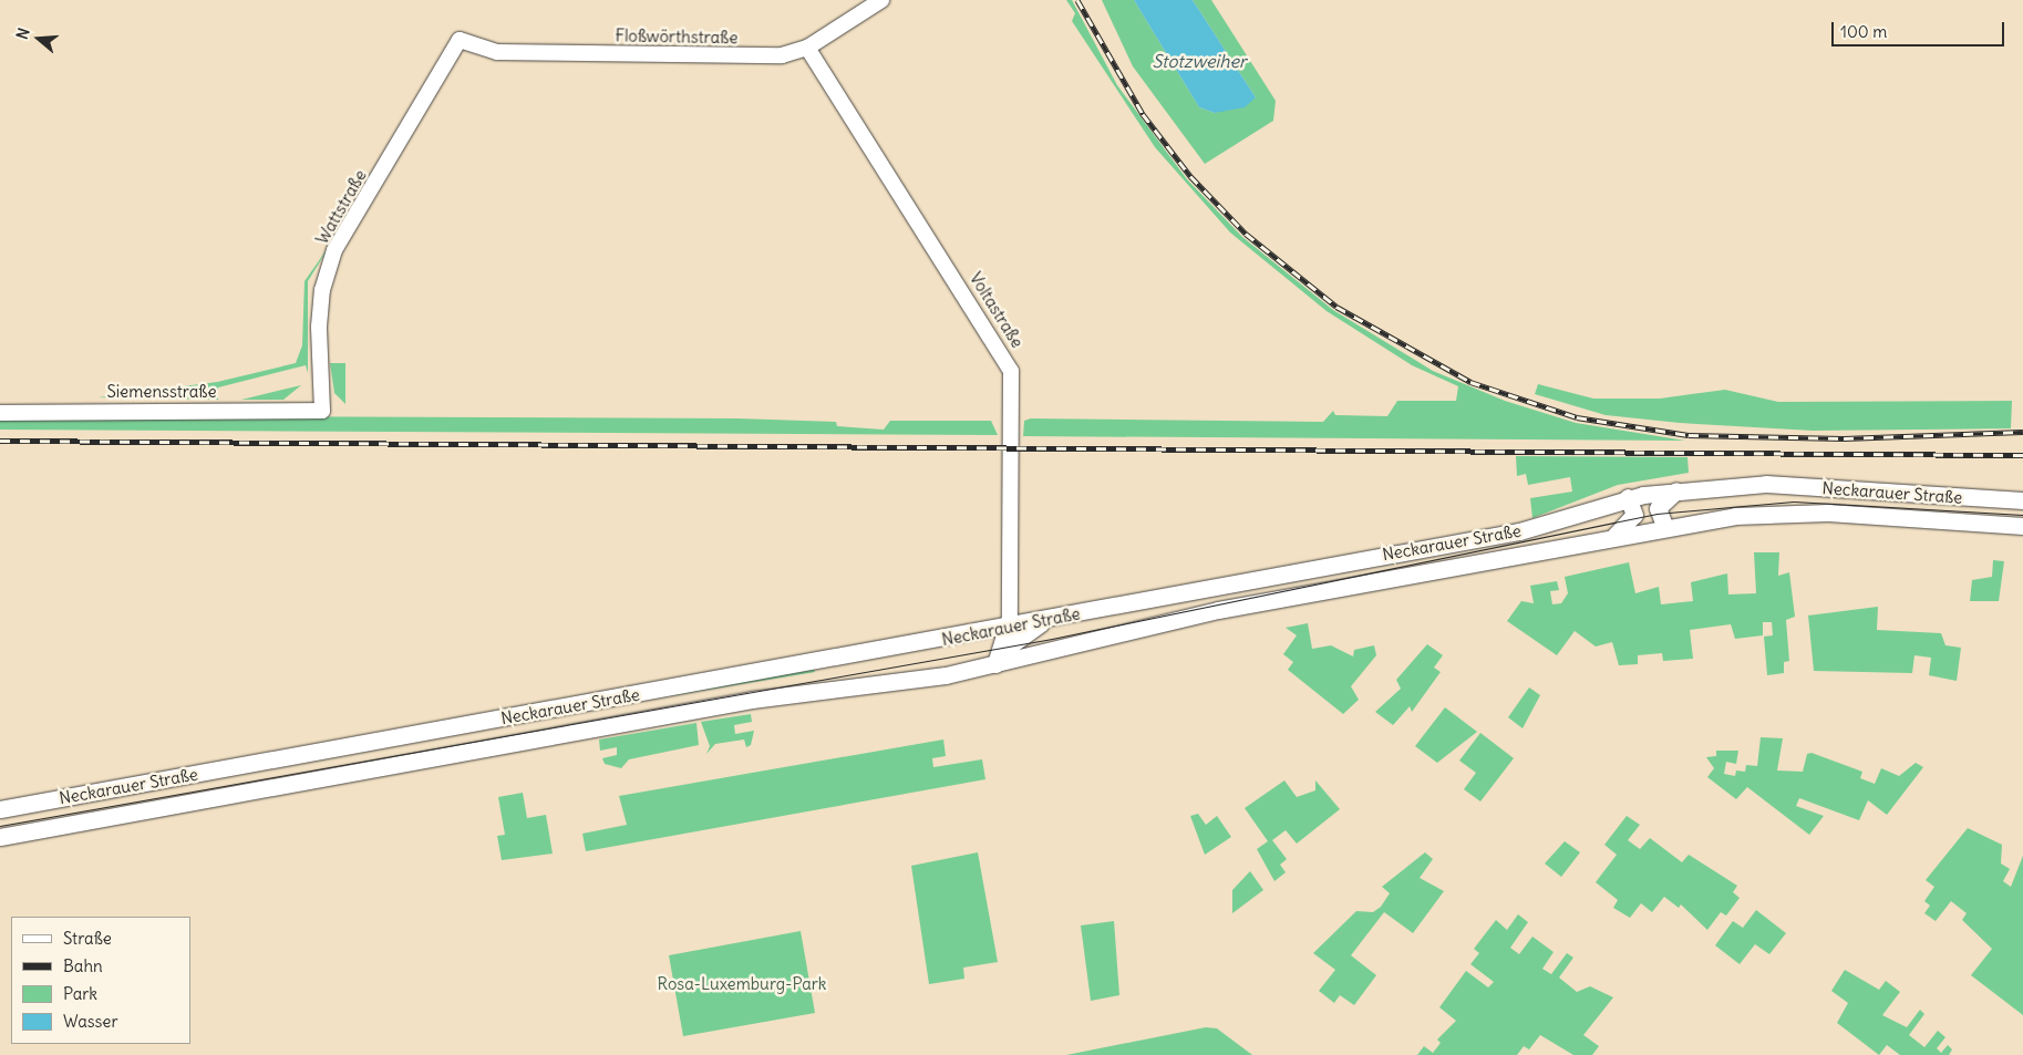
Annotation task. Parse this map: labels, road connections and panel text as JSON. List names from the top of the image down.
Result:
{
  "streets": {
    "main road": ["Neckarauer Straße"],
    "street": [
      "Floßwörthstraße",
      "Wattstraße",
      "Voltastraße",
      "Siemensstraße"
    ]
  },
  "crossings": [
    ["Floßwörthstraße", "Wattstraße"],
    ["Floßwörthstraße", "Voltastraße"],
    ["Wattstraße", "Siemensstraße"],
    ["Voltastraße", "Neckarauer Straße"]
  ],
  "water": ["Stotzweiher"],
  "parks": ["Rosa-Luxemburg-Park"],
  "legend": [
    "Straße",
    "Bahn",
    "Park",
    "Wasser"
  ],
  "scale_bar": "100 m",
  "north": "left"
}
